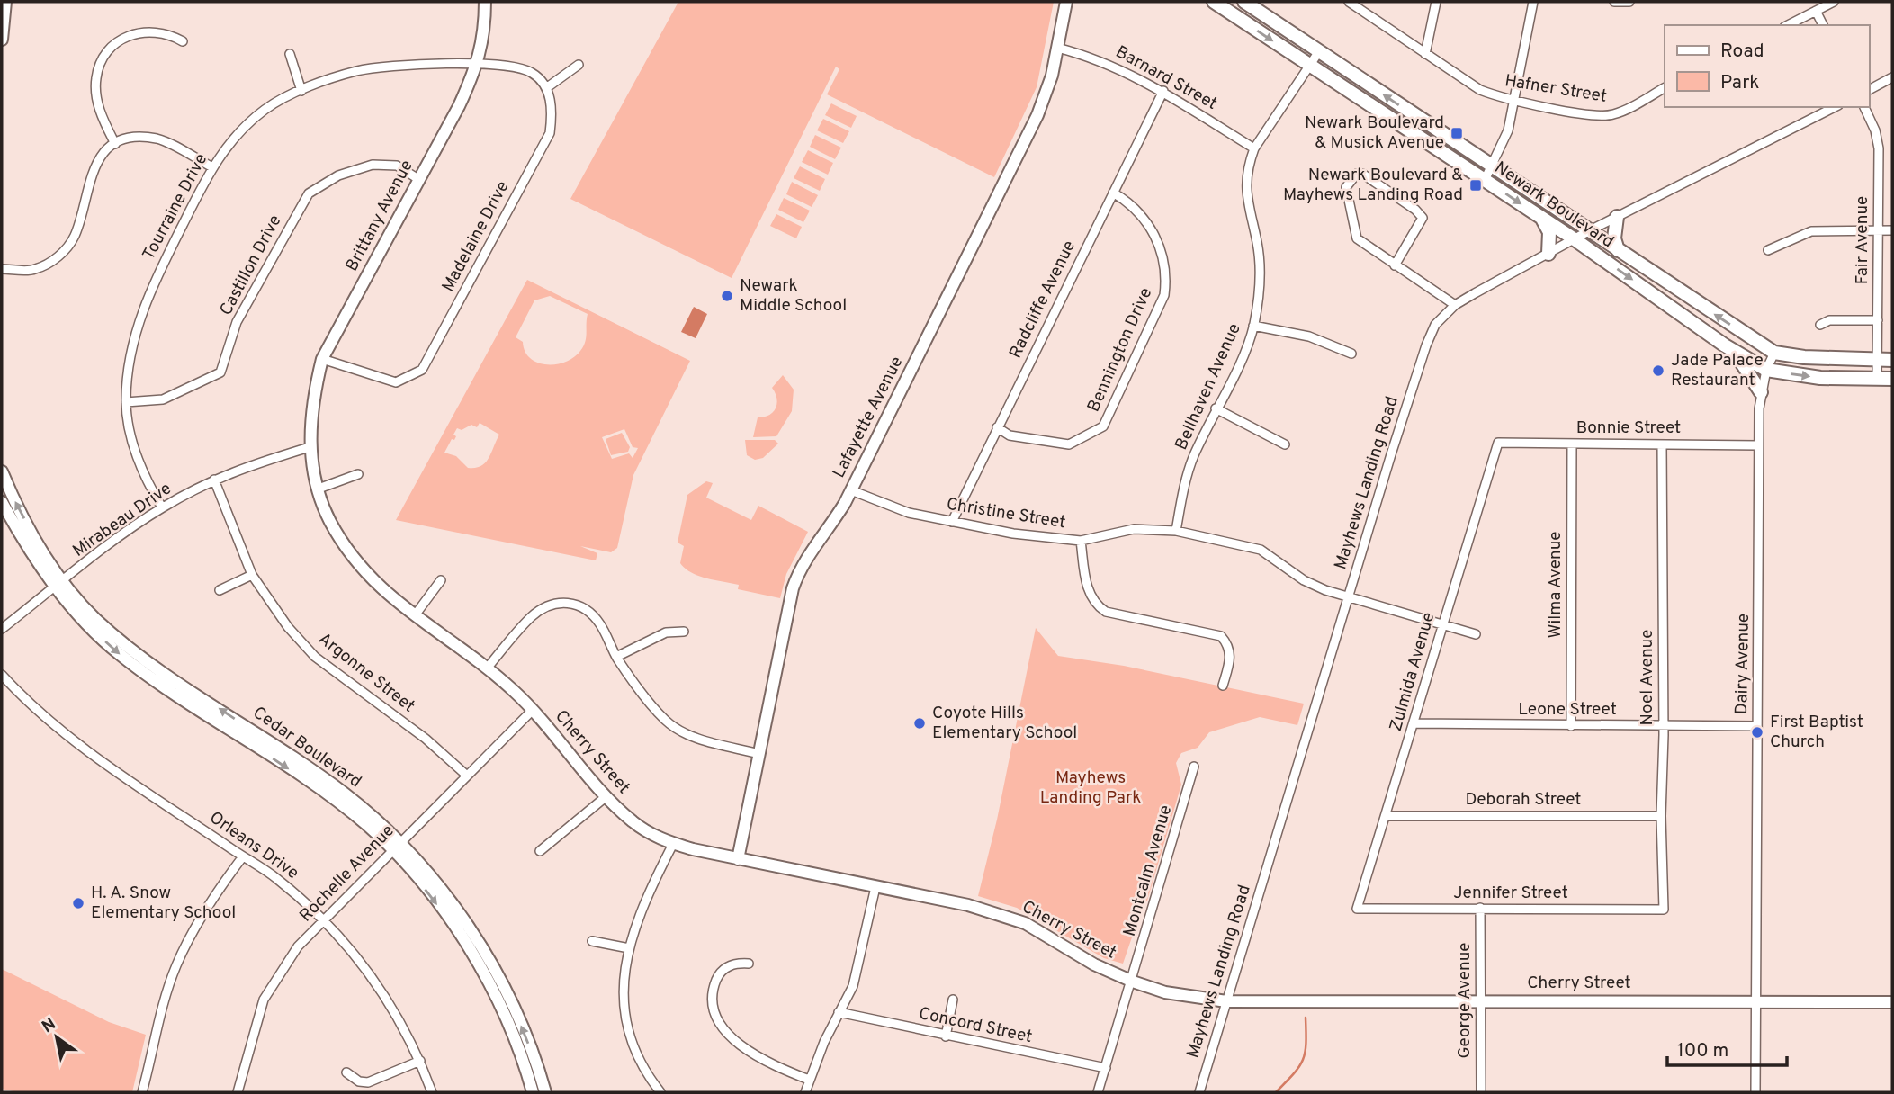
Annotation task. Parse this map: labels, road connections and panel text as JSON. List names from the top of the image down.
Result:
{
  "streets": {
    "main road": ["Newark Boulevard"],
    "street": [
      "Barnard Street",
      "Hafner Street",
      "Tourraine Drive",
      "Brittany Avenue",
      "Madelaine Drive",
      "Fair Avenue",
      "Castillon Drive",
      "Radcliffe Avenue",
      "Bennington Drive",
      "Bellhaven Avenue",
      "Lafayette Avenue",
      "Bonnie Street",
      "Mayhews Landing Road",
      "Christine Street",
      "Mirabeau Drive",
      "Wilma Avenue",
      "Dairy Avenue",
      "Zulmida Avenue",
      "Argonne Street",
      "Noel Avenue",
      "Leone Street",
      "Cedar Boulevard",
      "Cherry Street",
      "Deborah Street",
      "Orleans Drive",
      "Montcalm Avenue",
      "Rochelle Avenue",
      "Jennifer Street",
      "George Avenue",
      "Concord Street"
    ]
  },
  "crossings": [
    ["Barnard Street", "Radcliffe Avenue"],
    ["Barnard Street", "Bellhaven Avenue"],
    ["Barnard Street", "Lafayette Avenue"],
    ["Newark Boulevard", "Fair Avenue"],
    ["Newark Boulevard", "Bellhaven Avenue"],
    ["Newark Boulevard", "Mayhews Landing Road"],
    ["Newark Boulevard", "Dairy Avenue"],
    ["Tourraine Drive", "Brittany Avenue"],
    ["Tourraine Drive", "Castillon Drive"],
    ["Tourraine Drive", "Mirabeau Drive"],
    ["Brittany Avenue", "Madelaine Drive"],
    ["Brittany Avenue", "Castillon Drive"],
    ["Brittany Avenue", "Mirabeau Drive"],
    ["Brittany Avenue", "Cherry Street"],
    ["Radcliffe Avenue", "Bennington Drive"],
    ["Radcliffe Avenue", "Christine Street"],
    ["Bellhaven Avenue", "Christine Street"],
    ["Lafayette Avenue", "Christine Street"],
    ["Lafayette Avenue", "Cherry Street"],
    ["Bonnie Street", "Wilma Avenue"],
    ["Bonnie Street", "Dairy Avenue"],
    ["Bonnie Street", "Zulmida Avenue"],
    ["Bonnie Street", "Noel Avenue"],
    ["Mayhews Landing Road", "Christine Street"],
    ["Mayhews Landing Road", "Cherry Street"],
    ["Christine Street", "Zulmida Avenue"],
    ["Mirabeau Drive", "Argonne Street"],
    ["Mirabeau Drive", "Cedar Boulevard"],
    ["Mirabeau Drive", "Cherry Street"],
    ["Wilma Avenue", "Leone Street"],
    ["Dairy Avenue", "Leone Street"],
    ["Dairy Avenue", "Cherry Street"],
    ["Zulmida Avenue", "Leone Street"],
    ["Zulmida Avenue", "Deborah Street"],
    ["Zulmida Avenue", "Jennifer Street"],
    ["Argonne Street", "Rochelle Avenue"],
    ["Noel Avenue", "Leone Street"],
    ["Noel Avenue", "Deborah Street"],
    ["Noel Avenue", "Jennifer Street"],
    ["Cedar Boulevard", "Rochelle Avenue"],
    ["Cherry Street", "Montcalm Avenue"],
    ["Cherry Street", "Rochelle Avenue"],
    ["Cherry Street", "George Avenue"],
    ["Orleans Drive", "Rochelle Avenue"],
    ["Montcalm Avenue", "Concord Street"],
    ["Jennifer Street", "George Avenue"]
  ],
  "parks": ["Mayhews Landing Park"],
  "places": {
    "transit": ["Newark Boulevard & Musick Avenue", "Newark Boulevard & Mayhews Landing Road"],
    "other": [
      "Newark Middle School",
      "Jade Palace Restaurant",
      "Coyote Hills Elementary School",
      "First Baptist Church",
      "H. A. Snow Elementary School"
    ]
  },
  "legend": ["Road", "Park"],
  "scale_bar": "100 m",
  "north": "top left"
}
